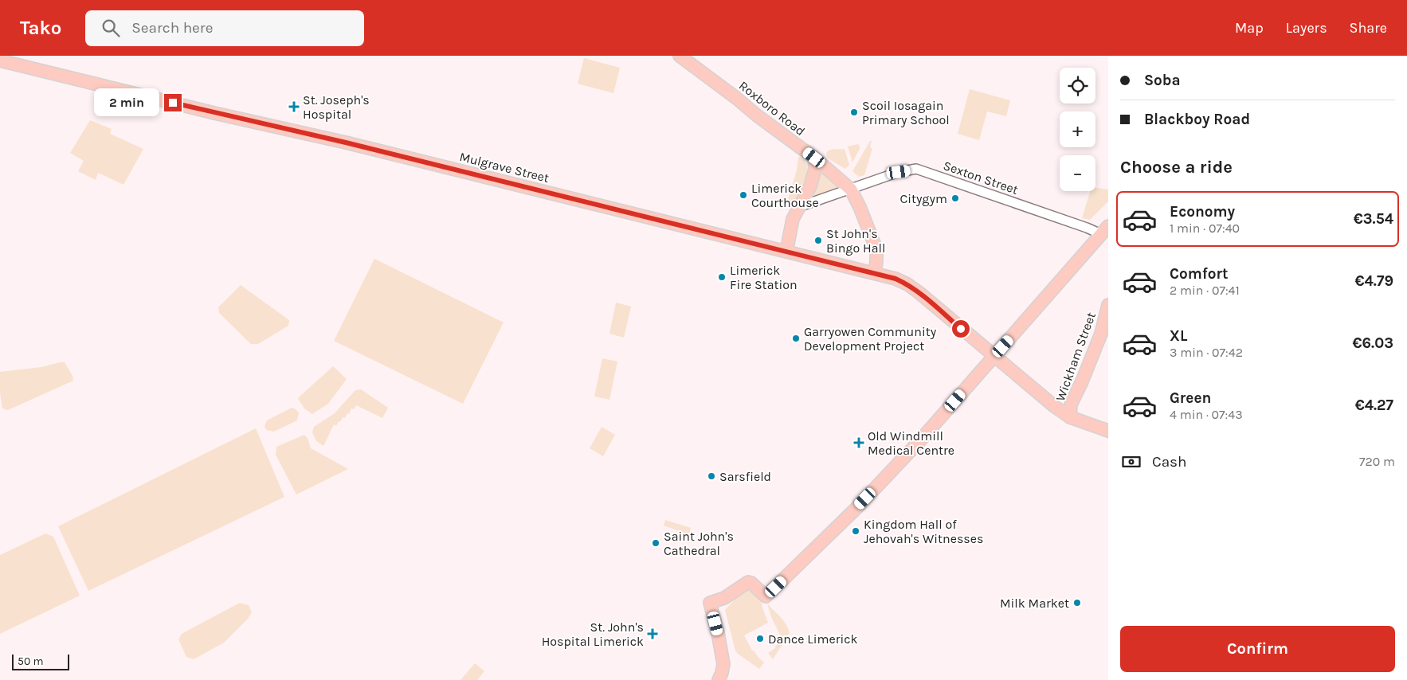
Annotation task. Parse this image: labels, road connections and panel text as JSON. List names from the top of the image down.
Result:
{
  "streets": {
    "main road": ["Roxboro Road", "Mulgrave Street", "Wickham Street"],
    "street": ["Sexton Street"]
  },
  "crossings": [
    ["Roxboro Road", "Mulgrave Street"],
    ["Roxboro Road", "Sexton Street"],
    ["Mulgrave Street", "Wickham Street"]
  ],
  "places": {
    "health": ["St. Joseph's Hospital", "Old Windmill Medical Centre", "St. John's Hospital Limerick"],
    "other": [
      "Scoil Iosagain Primary School",
      "Limerick Courthouse",
      "Citygym",
      "St John's Bingo Hall",
      "Limerick Fire Station",
      "Garryowen Community Development Project",
      "Sarsfield",
      "Kingdom Hall of Jehovah's Witnesses",
      "Saint John's Cathedral",
      "Milk Market",
      "Dance Limerick"
    ]
  },
  "scale_bar": "50 m",
  "page": {
    "header": "Tako",
    "search": "Search here",
    "nav": ["Map", "Layers", "Share"],
    "banner": ["Soba", "Blackboy Road"],
    "map_buttons": ["+", "−"],
    "bubble": "2 min",
    "heading": "Choose a ride",
    "list": [
      {
        "name": "Economy",
        "note": "1 min · 07:40",
        "value": "€3.54"
      },
      {
        "name": "Comfort",
        "note": "2 min · 07:41",
        "value": "€4.79"
      },
      {
        "name": "XL",
        "note": "3 min · 07:42",
        "value": "€6.03"
      },
      {
        "name": "Green",
        "note": "4 min · 07:43",
        "value": "€4.27"
      }
    ],
    "pay": ["Cash", "720 m"],
    "buttons": "Confirm",
    "scale": "50 m"
  }
}
